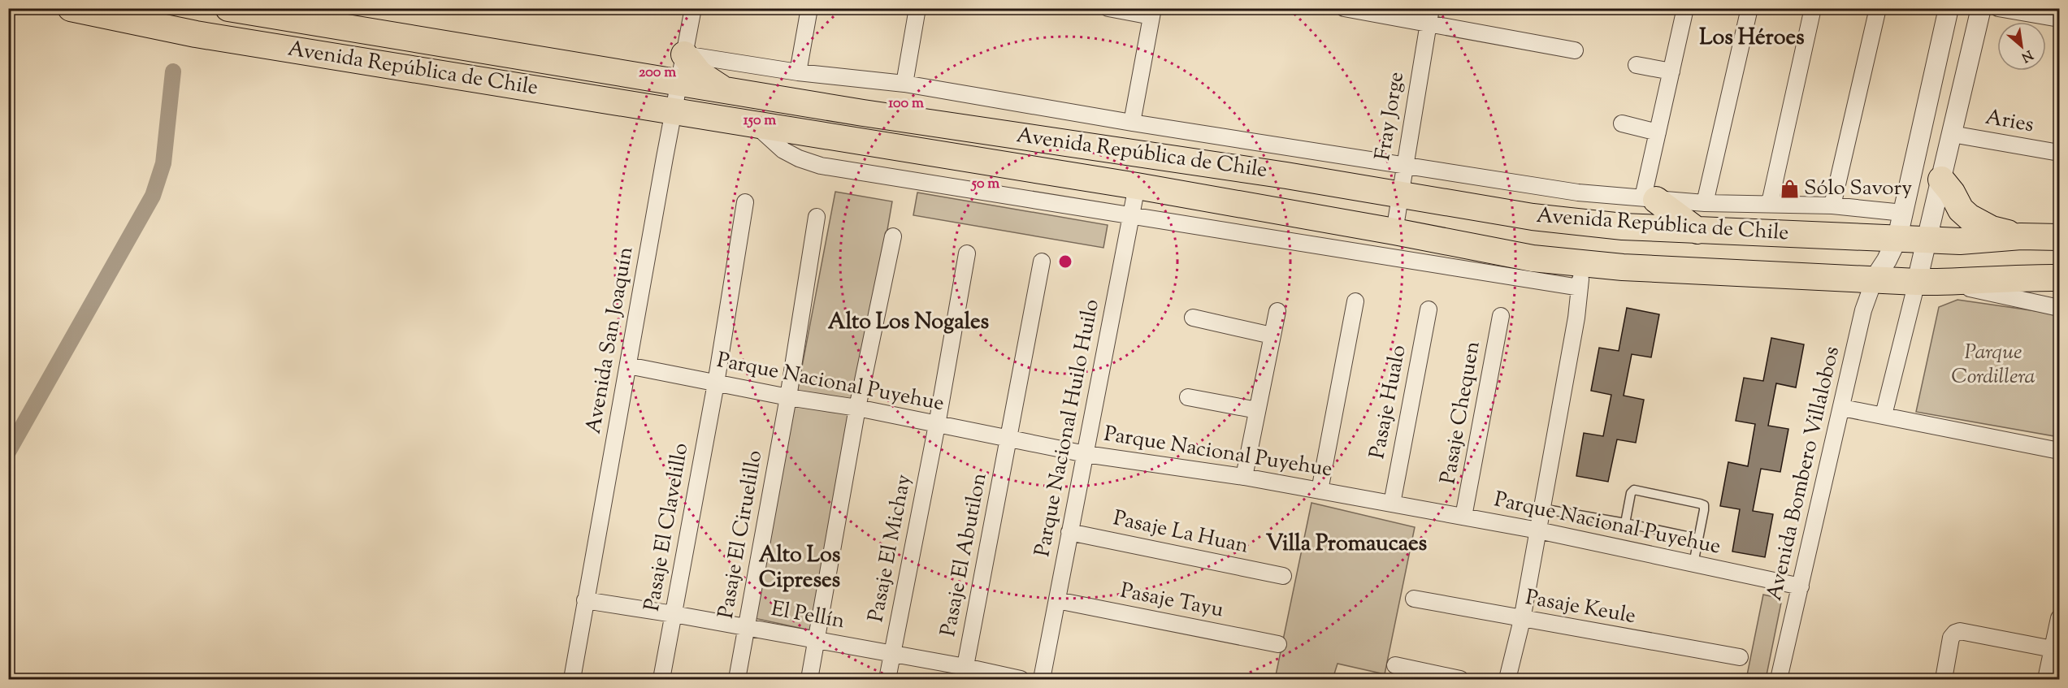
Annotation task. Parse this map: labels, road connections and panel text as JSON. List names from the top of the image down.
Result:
{
  "streets": {
    "main road": ["Avenida República de Chile"],
    "street": [
      "Fray Jorge",
      "Aries",
      "Avenida San Joaquín",
      "Parque Nacional Puyehue",
      "Pasaje Hualo",
      "Pasaje Chequen",
      "Parque Nacional Huilo Huilo",
      "Avenida Bombero Villalobos",
      "Pasaje El Clavelillo",
      "Pasaje La Huan",
      "Pasaje El Ciruelillo",
      "Pasaje El Michay",
      "Pasaje El Abutilon",
      "Pasaje Tayu",
      "Pasaje Keule",
      "El Pellín"
    ]
  },
  "crossings": [
    ["Avenida República de Chile", "Fray Jorge"],
    ["Avenida República de Chile", "Avenida San Joaquín"],
    ["Avenida República de Chile", "Parque Nacional Huilo Huilo"],
    ["Avenida República de Chile", "Avenida Bombero Villalobos"],
    ["Avenida San Joaquín", "Parque Nacional Puyehue"],
    ["Avenida San Joaquín", "El Pellín"],
    ["Parque Nacional Puyehue", "Pasaje Hualo"],
    ["Parque Nacional Puyehue", "Pasaje Chequen"],
    ["Parque Nacional Puyehue", "Parque Nacional Huilo Huilo"],
    ["Parque Nacional Puyehue", "Avenida Bombero Villalobos"],
    ["Parque Nacional Puyehue", "Pasaje El Clavelillo"],
    ["Parque Nacional Puyehue", "Pasaje El Ciruelillo"],
    ["Parque Nacional Puyehue", "Pasaje El Michay"],
    ["Parque Nacional Puyehue", "Pasaje El Abutilon"],
    ["Parque Nacional Huilo Huilo", "Pasaje La Huan"],
    ["Parque Nacional Huilo Huilo", "Pasaje Tayu"],
    ["Pasaje El Clavelillo", "El Pellín"],
    ["Pasaje El Ciruelillo", "El Pellín"],
    ["Pasaje El Michay", "El Pellín"],
    ["Pasaje El Abutilon", "El Pellín"]
  ],
  "districts": [
    "Los Héroes",
    "Alto Los Nogales",
    "Villa Promaucaes",
    "Alto Los Cipreses"
  ],
  "parks": ["Parque Cordillera"],
  "places": {
    "shop": ["Sólo Savory"]
  },
  "north": "bottom right",
  "rings": [
    "200 m",
    "100 m",
    "150 m",
    "50 m"
  ]
}
